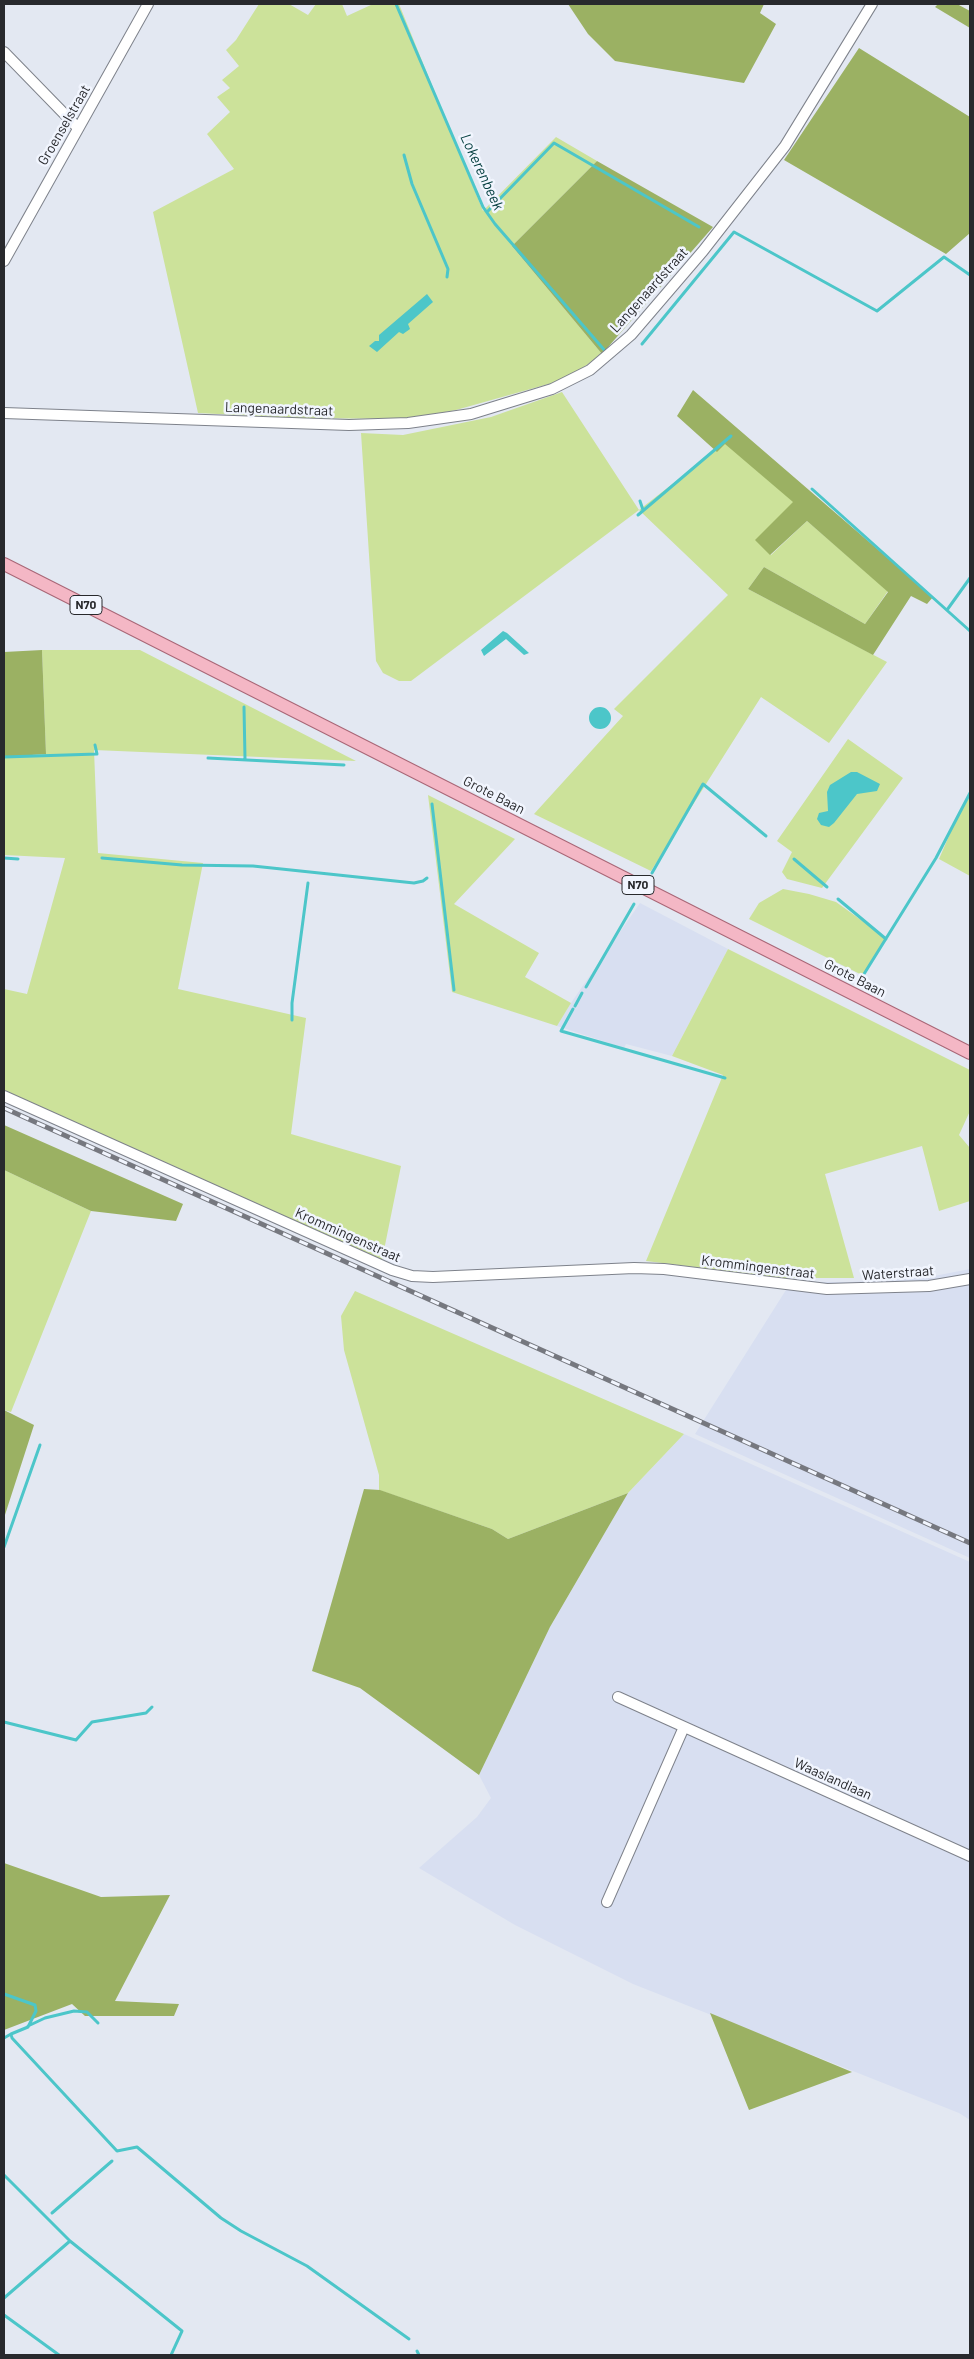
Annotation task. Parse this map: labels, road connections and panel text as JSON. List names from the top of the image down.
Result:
{
  "streets": {
    "main road": ["N70", "Grote Baan"],
    "street": [
      "Groenselstraat",
      "Langenaardstraat",
      "Krommingenstraat",
      "Waterstraat",
      "Waaslandlaan"
    ]
  },
  "crossings": [
    ["Krommingenstraat", "Waterstraat"]
  ],
  "water": ["Lokerenbeek"]
}
